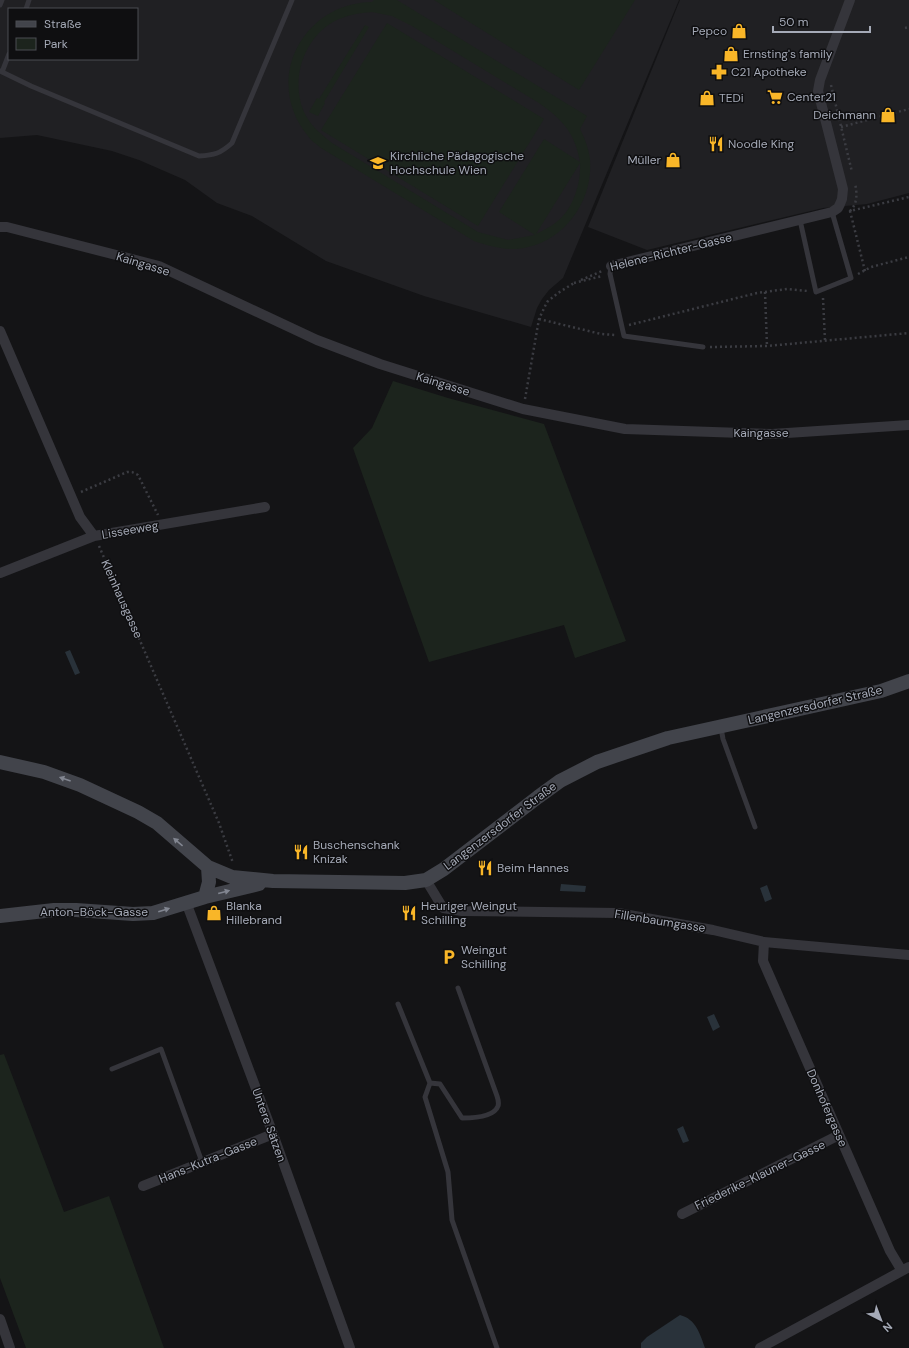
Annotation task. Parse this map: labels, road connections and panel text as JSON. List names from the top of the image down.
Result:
{
  "streets": {
    "main road": ["Langenzersdorfer Straße", "Anton-Böck-Gasse"],
    "street": [
      "Helene-Richter-Gasse",
      "Kaingasse",
      "Lisseeweg",
      "Fillenbaumgasse",
      "Donhofergasse",
      "Untere Sätzen",
      "Hans-Kutra-Gasse",
      "Friederike-Klauner-Gasse"
    ],
    "path": ["Kleinhausgasse"]
  },
  "crossings": [
    ["Helene-Richter-Gasse", "Kaingasse"],
    ["Lisseeweg", "Kleinhausgasse"],
    ["Langenzersdorfer Straße", "Anton-Böck-Gasse"],
    ["Langenzersdorfer Straße", "Fillenbaumgasse"],
    ["Langenzersdorfer Straße", "Untere Sätzen"],
    ["Anton-Böck-Gasse", "Untere Sätzen"],
    ["Fillenbaumgasse", "Donhofergasse"],
    ["Donhofergasse", "Friederike-Klauner-Gasse"],
    ["Untere Sätzen", "Hans-Kutra-Gasse"]
  ],
  "one_way": ["Anton-Böck-Gasse"],
  "places": {
    "shop": [
      "Pepco",
      "Ernsting's family",
      "TEDi",
      "Deichmann",
      "Müller",
      "Blanka Hillebrand"
    ],
    "pharmacy": ["C21 Apotheke"],
    "supermarket": ["Center21"],
    "restaurant": [
      "Noodle King",
      "Buschenschank Knizak",
      "Beim Hannes",
      "Heuriger Weingut Schilling"
    ],
    "school or university": ["Kirchliche Pädagogische Hochschule Wien"],
    "parking": ["Weingut Schilling"]
  },
  "legend": ["Straße", "Park"],
  "scale_bar": "50 m",
  "north": "bottom right"
}
